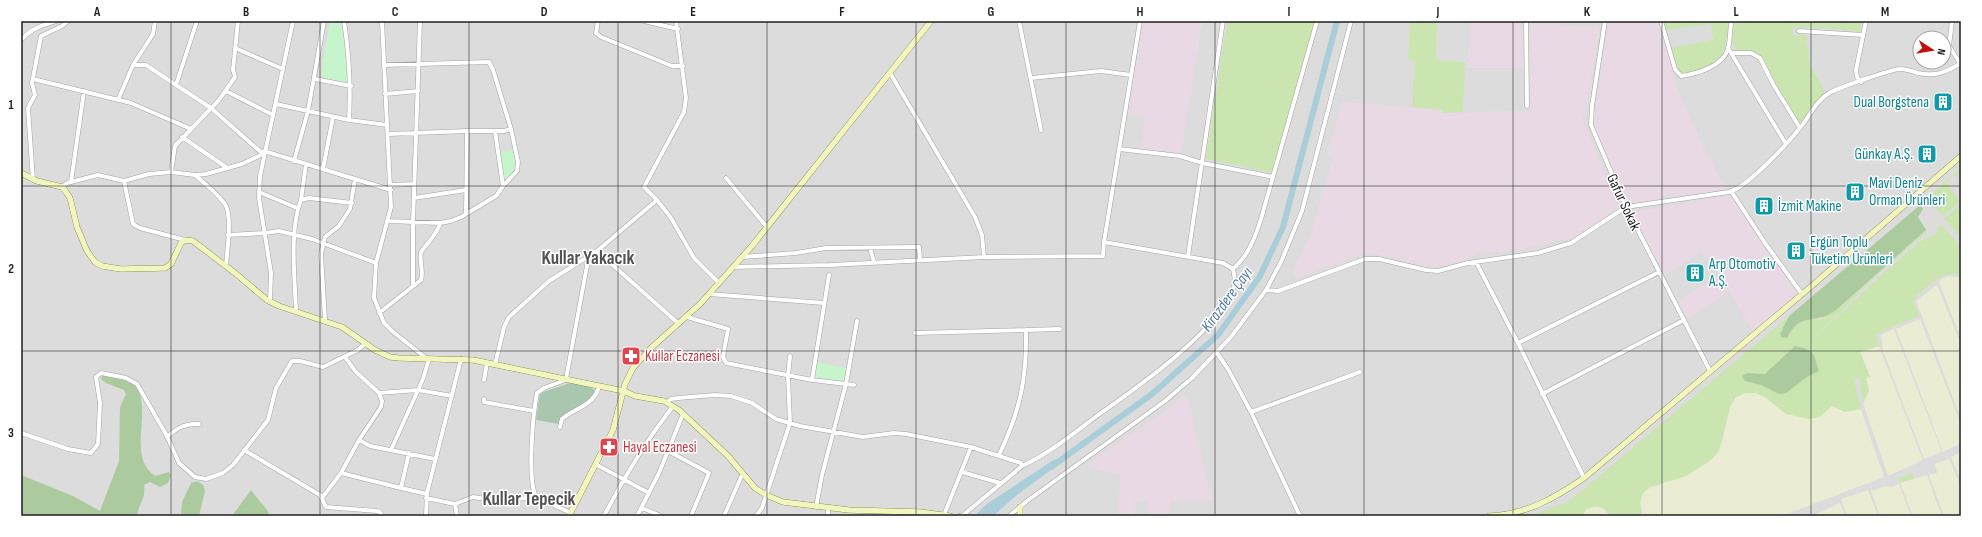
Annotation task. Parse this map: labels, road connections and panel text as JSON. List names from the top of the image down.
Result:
{
  "streets": {
    "street": ["Gafur Sokak"]
  },
  "districts": ["Kullar Yakacık", "Kullar Tepecik"],
  "water": ["Kirazdere Çayı"],
  "places": {
    "building": [
      "Dual Borgstena",
      "Günkay A.Ş.",
      "Mavi Deniz Orman Ürünleri",
      "İzmit Makine",
      "Ergün Toplu Tüketim Ürünleri",
      "Arp Otomotiv A.Ş."
    ],
    "pharmacy": ["Kullar Eczanesi", "Hayal Eczanesi"]
  },
  "north": "right",
  "grid": {
    "columns": [
      "A",
      "B",
      "C",
      "D",
      "E",
      "F",
      "G",
      "H",
      "I",
      "J",
      "K",
      "L",
      "M"
    ],
    "rows": ["1", "2", "3"]
  }
}
